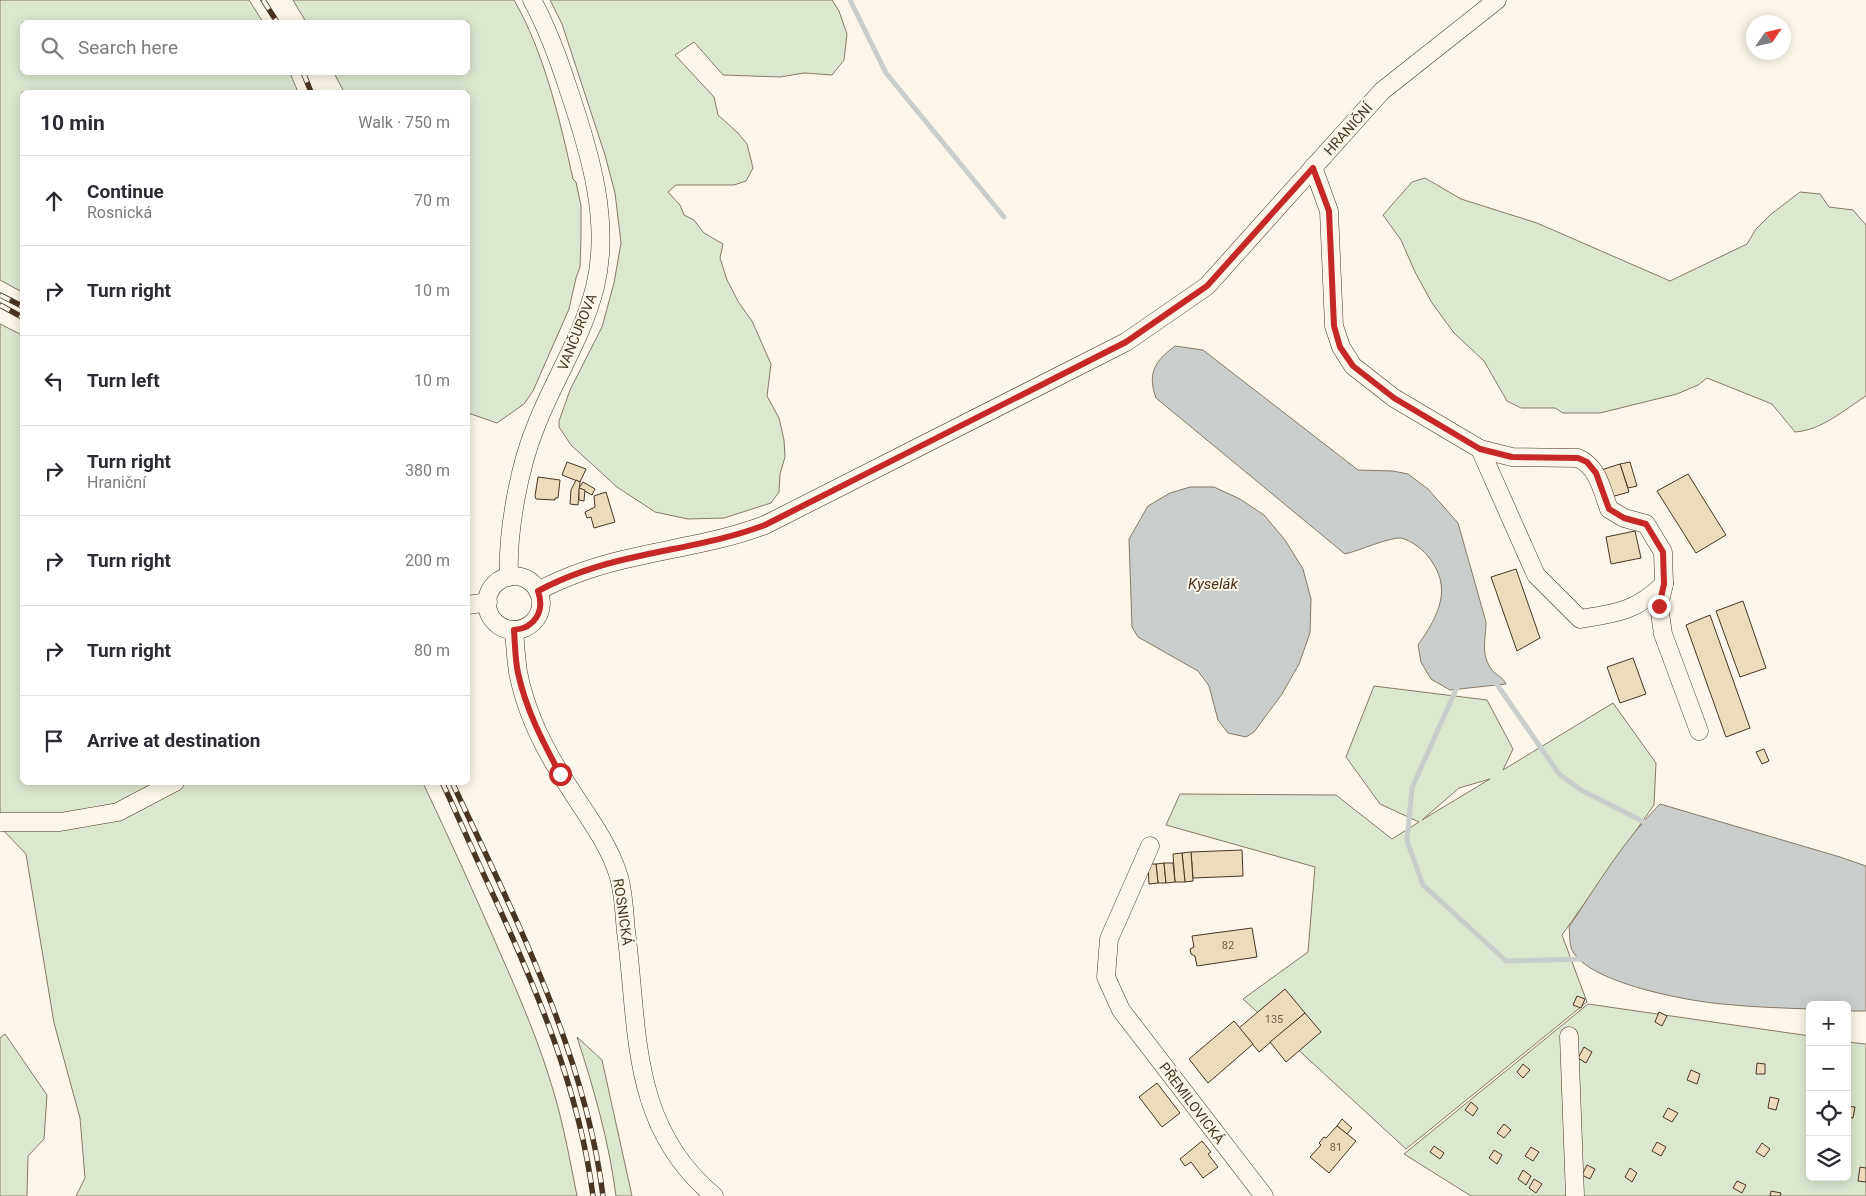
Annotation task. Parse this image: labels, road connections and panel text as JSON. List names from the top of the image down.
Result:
{
  "streets": {
    "street": [
      "HRANIČNÍ",
      "VANČUROVA",
      "ROSNICKÁ",
      "PŘEMILOVICKÁ"
    ]
  },
  "crossings": [
    ["HRANIČNÍ", "VANČUROVA"],
    ["HRANIČNÍ", "ROSNICKÁ"],
    ["VANČUROVA", "ROSNICKÁ"]
  ],
  "water": ["Kyselák"],
  "house_numbers": ["82", "135", "81"],
  "north": "top right",
  "page": {
    "search": "Search here",
    "heading": ["10 min", "Walk · 750 m"],
    "list": [
      ["Continue", "Rosnická", "70 m"],
      ["Turn right", "10 m"],
      ["Turn left", "10 m"],
      ["Turn right", "Hraniční", "380 m"],
      ["Turn right", "200 m"],
      ["Turn right", "80 m"],
      "Arrive at destination"
    ],
    "map_buttons": ["+", "−"]
  }
}
